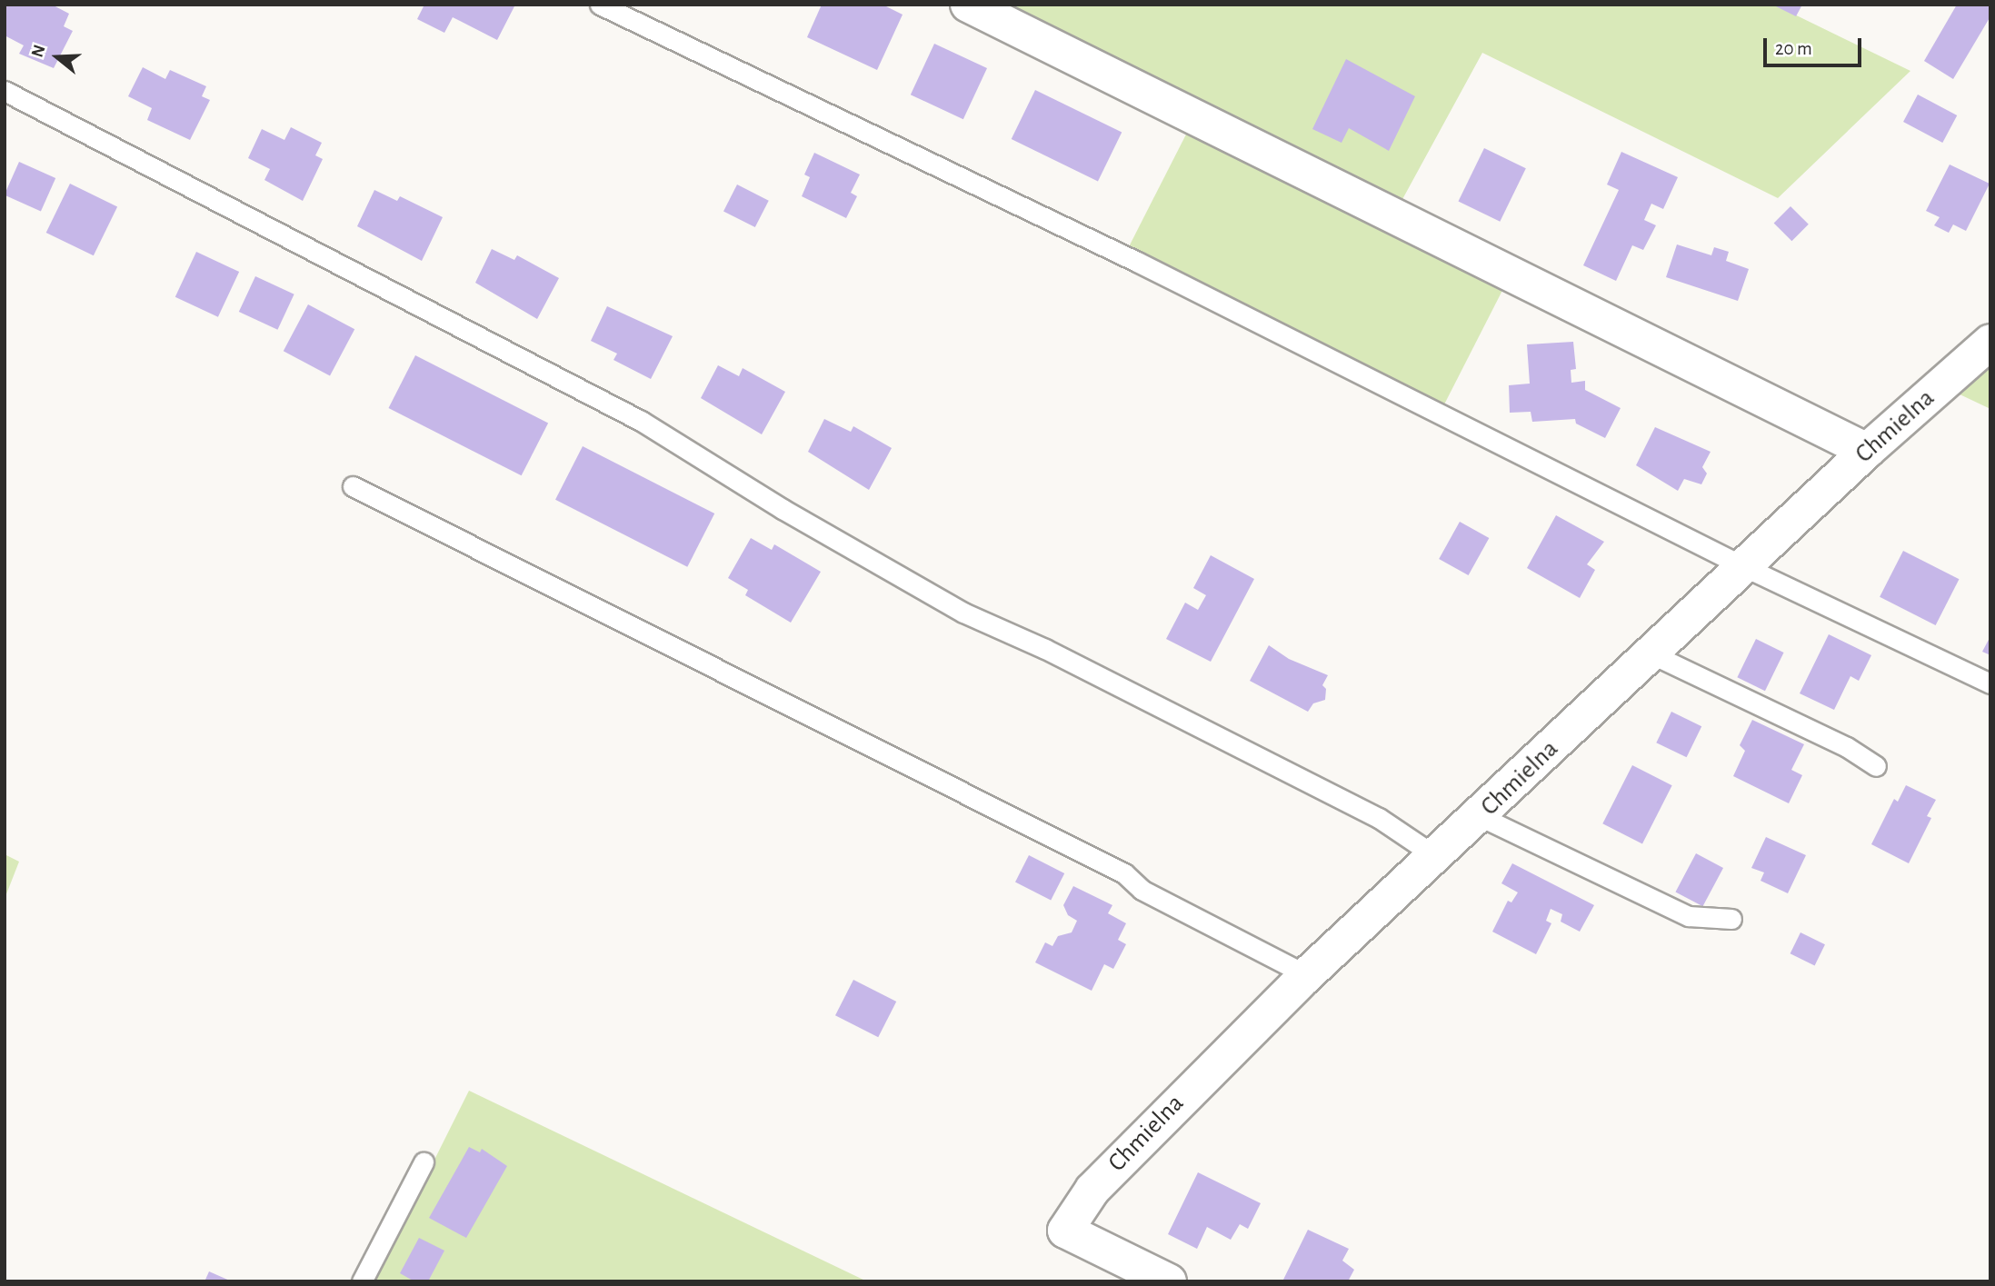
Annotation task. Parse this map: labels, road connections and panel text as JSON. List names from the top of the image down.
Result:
{
  "streets": {
    "street": ["Chmielna"]
  },
  "scale_bar": "20 m",
  "north": "left"
}
